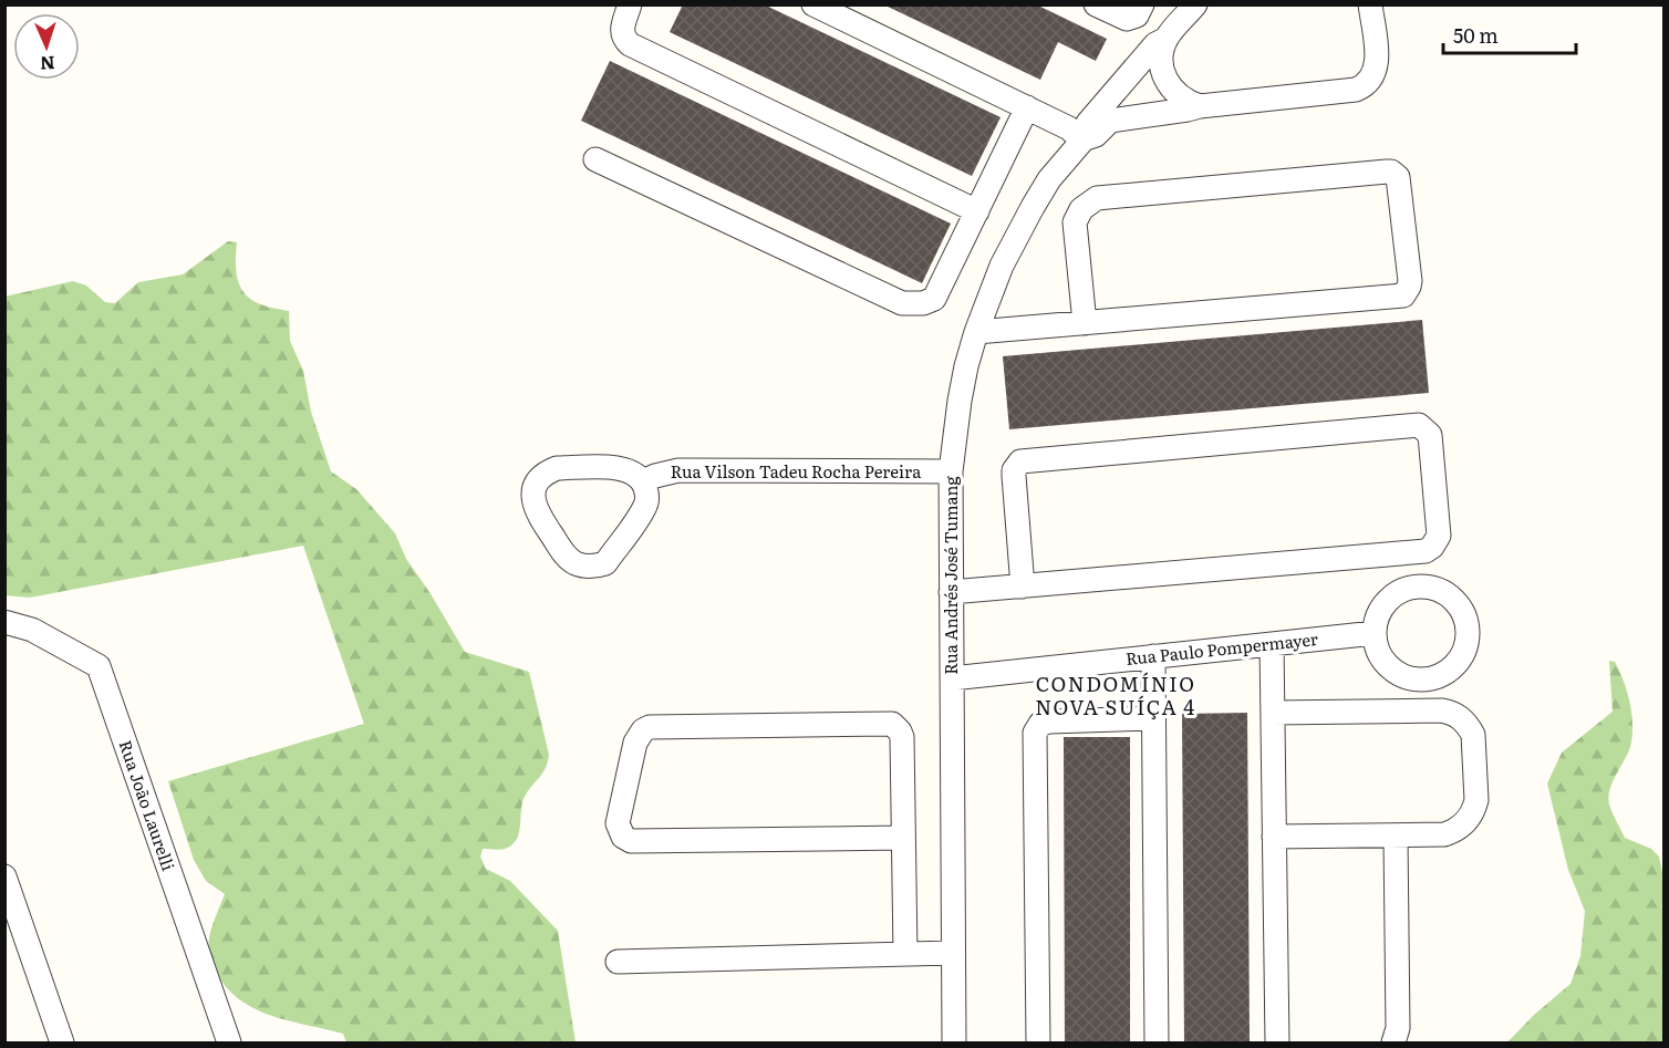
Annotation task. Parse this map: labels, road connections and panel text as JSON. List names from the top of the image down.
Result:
{
  "streets": {
    "street": [
      "Rua Vilson Tadeu Rocha Pereira",
      "Rua Andrés José Tumang",
      "Rua Paulo Pompermayer",
      "Rua João Laurelli"
    ]
  },
  "crossings": [
    ["Rua Vilson Tadeu Rocha Pereira", "Rua Andrés José Tumang"],
    ["Rua Andrés José Tumang", "Rua Paulo Pompermayer"]
  ],
  "districts": ["CONDOMÍNIO NOVA SUÍÇA 4"],
  "scale_bar": "50 m",
  "north": "bottom"
}
